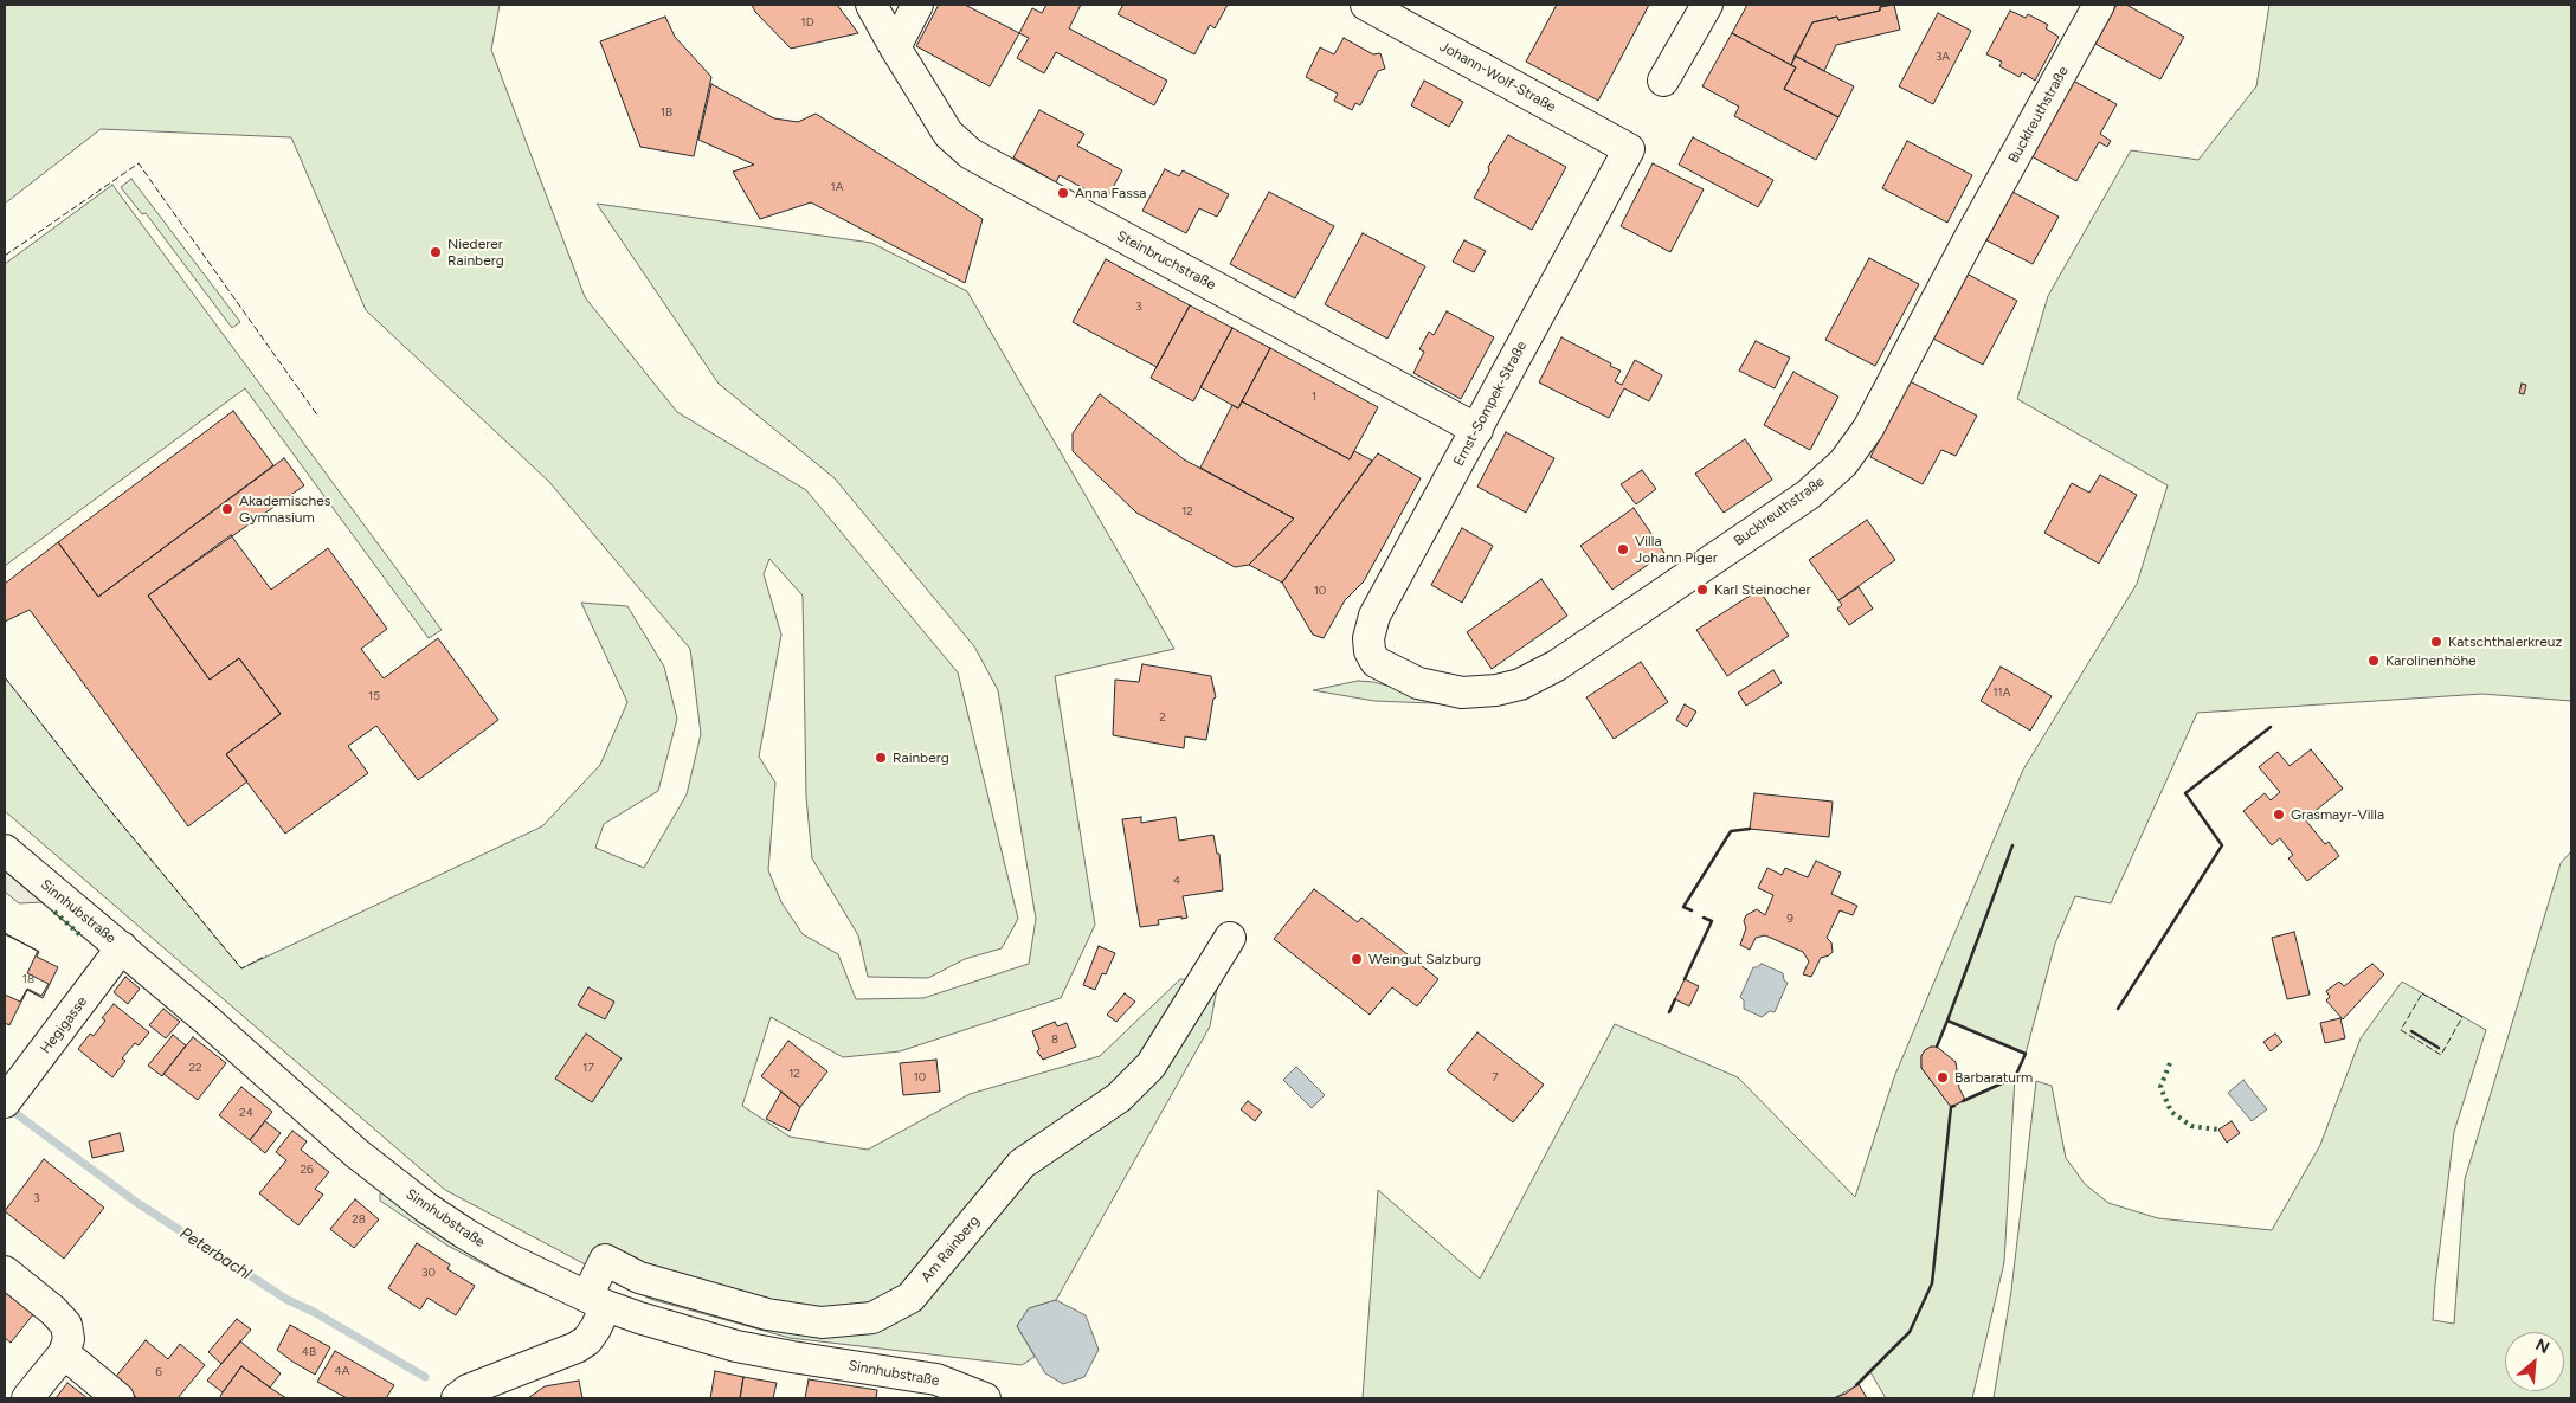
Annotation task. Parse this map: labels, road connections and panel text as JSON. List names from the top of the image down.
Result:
{
  "streets": {
    "street": [
      "Johann-Wolf-Straße",
      "Bucklreuthstraße",
      "Steinbruchstraße",
      "Ernst-Sompek-Straße",
      "Sinnhubstraße",
      "Hegigasse",
      "Am Rainberg"
    ]
  },
  "crossings": [
    ["Johann-Wolf-Straße", "Ernst-Sompek-Straße"],
    ["Bucklreuthstraße", "Ernst-Sompek-Straße"],
    ["Steinbruchstraße", "Ernst-Sompek-Straße"],
    ["Sinnhubstraße", "Hegigasse"],
    ["Sinnhubstraße", "Am Rainberg"]
  ],
  "water": ["Peterbachl"],
  "places": [
    "Anna Fassa",
    "Niederer Rainberg",
    "Akademisches Gymnasium",
    "Villa Johann Piger",
    "Karl Steinocher",
    "Katschthalerkreuz",
    "Karolinenhöhe",
    "Rainberg",
    "Grasmayr-Villa",
    "Weingut Salzburg",
    "Barbaraturm"
  ],
  "house_numbers": [
    "1D",
    "3A",
    "1B",
    "1A",
    "3",
    "1",
    "12",
    "10",
    "11A",
    "15",
    "2",
    "4",
    "9",
    "18",
    "8",
    "22",
    "17",
    "12",
    "10",
    "7",
    "24",
    "26",
    "3",
    "28",
    "30",
    "4B",
    "4A",
    "6"
  ],
  "north": "top right"
}
